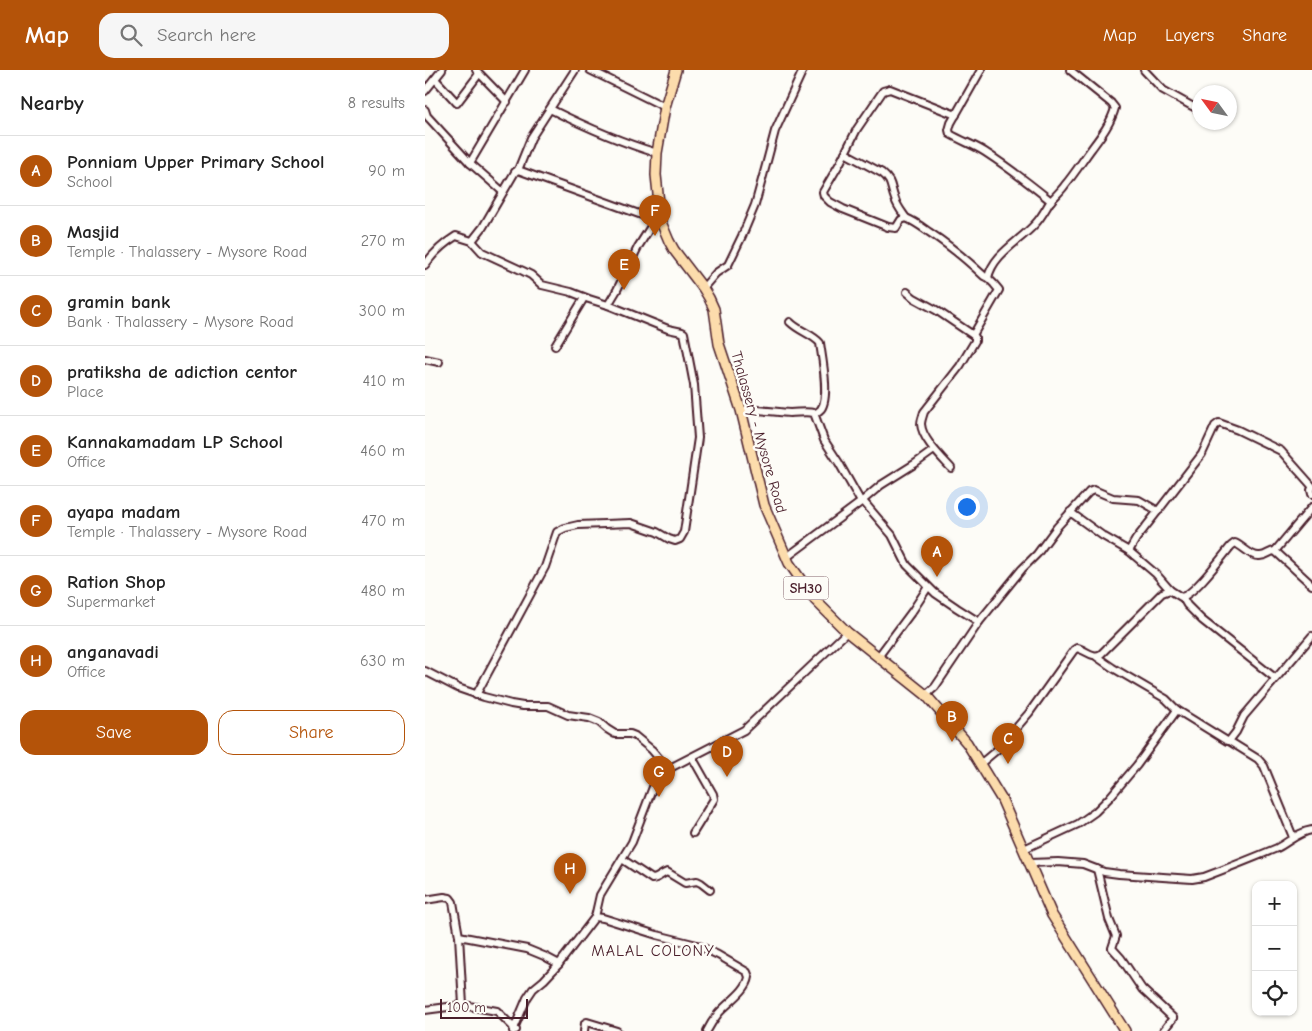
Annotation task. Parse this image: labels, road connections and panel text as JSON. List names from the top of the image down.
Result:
{
  "streets": {
    "main road": ["Thalassery - Mysore Road", "SH30"]
  },
  "districts": ["MALAL COLONY"],
  "scale_bar": "100 m",
  "north": "top left",
  "page": {
    "header": "Map",
    "search": "Search here",
    "nav": ["Map", "Layers", "Share"],
    "heading": ["Nearby", "8 results"],
    "list": [
      {
        "mark": "A",
        "name": "Ponniam Upper Primary School",
        "note": "School",
        "value": "90 m"
      },
      {
        "mark": "B",
        "name": "Masjid",
        "note": "Temple · Thalassery - Mysore Road",
        "value": "270 m"
      },
      {
        "mark": "C",
        "name": "gramin bank",
        "note": "Bank · Thalassery - Mysore Road",
        "value": "300 m"
      },
      {
        "mark": "D",
        "name": "pratiksha de adiction centor",
        "note": "Place",
        "value": "410 m"
      },
      {
        "mark": "E",
        "name": "Kannakamadam LP School",
        "note": "Office",
        "value": "460 m"
      },
      {
        "mark": "F",
        "name": "ayapa madam",
        "note": "Temple · Thalassery - Mysore Road",
        "value": "470 m"
      },
      {
        "mark": "G",
        "name": "Ration Shop",
        "note": "Supermarket",
        "value": "480 m"
      },
      {
        "mark": "H",
        "name": "anganavadi",
        "note": "Office",
        "value": "630 m"
      }
    ],
    "pins": [
      "F",
      "E",
      "A",
      "B",
      "C",
      "D",
      "G",
      "H"
    ],
    "buttons": ["Save", "Share"],
    "map_buttons": ["+", "−"],
    "scale": "100 m"
  }
}
